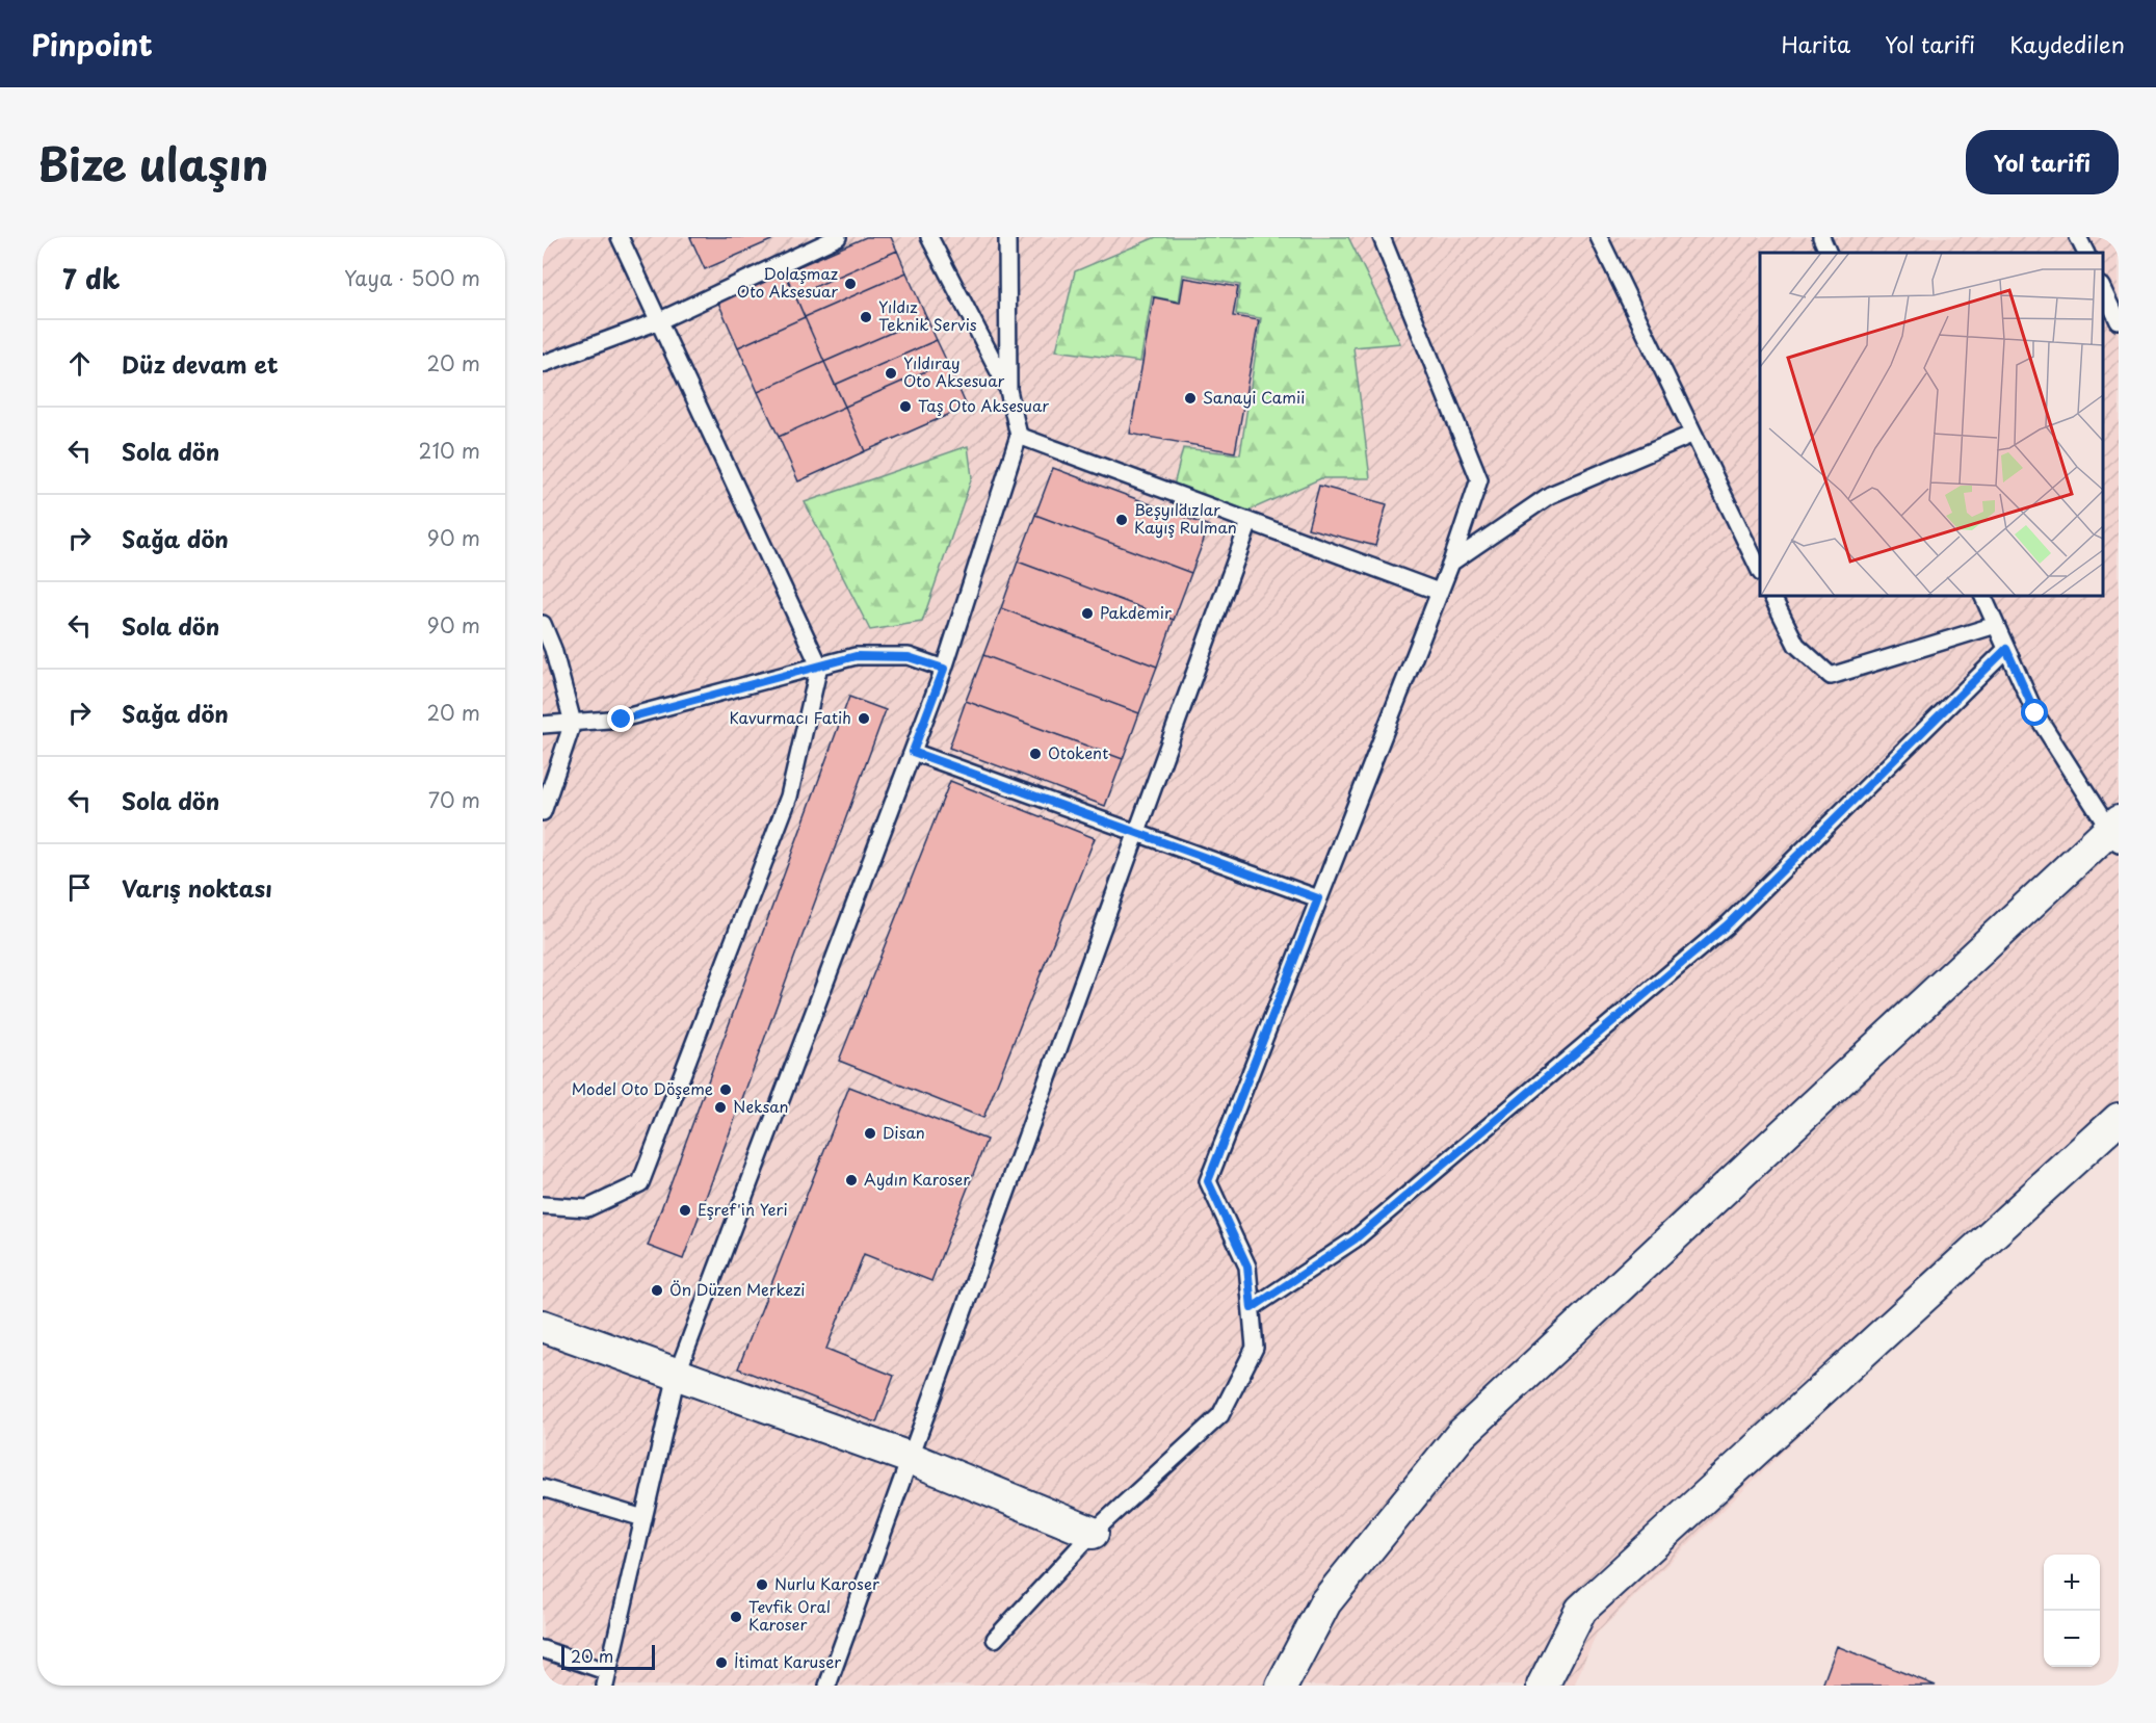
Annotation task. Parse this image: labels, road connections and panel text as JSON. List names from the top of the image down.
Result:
{
  "places": [
    "Dolaşmaz Oto Aksesuar",
    "Yıldız Teknik Servis",
    "Yıldıray Oto Aksesuar",
    "Sanayi Camii",
    "Taş Oto Aksesuar",
    "Beşyıldızlar Kayış Rulman",
    "Pakdemir",
    "Kavurmacı Fatih",
    "Otokent",
    "Model Oto Döşeme",
    "Neksan",
    "Disan",
    "Aydın Karoser",
    "Eşref'in Yeri",
    "Ön Düzen Merkezi",
    "Nurlu Karoser",
    "Tevfik Oral Karoser",
    "İtimat Karuser"
  ],
  "scale_bar": "20 m",
  "page": {
    "header": "Pinpoint",
    "nav": ["Harita", "Yol tarifi", "Kaydedilen"],
    "title": "Bize ulaşın",
    "buttons": "Yol tarifi",
    "heading": ["7 dk", "Yaya · 500 m"],
    "list": [
      ["Düz devam et", "20 m"],
      ["Sola dön", "210 m"],
      ["Sağa dön", "90 m"],
      ["Sola dön", "90 m"],
      ["Sağa dön", "20 m"],
      ["Sola dön", "70 m"],
      "Varış noktası"
    ],
    "map_buttons": ["+", "−"],
    "scale": "20 m"
  }
}
